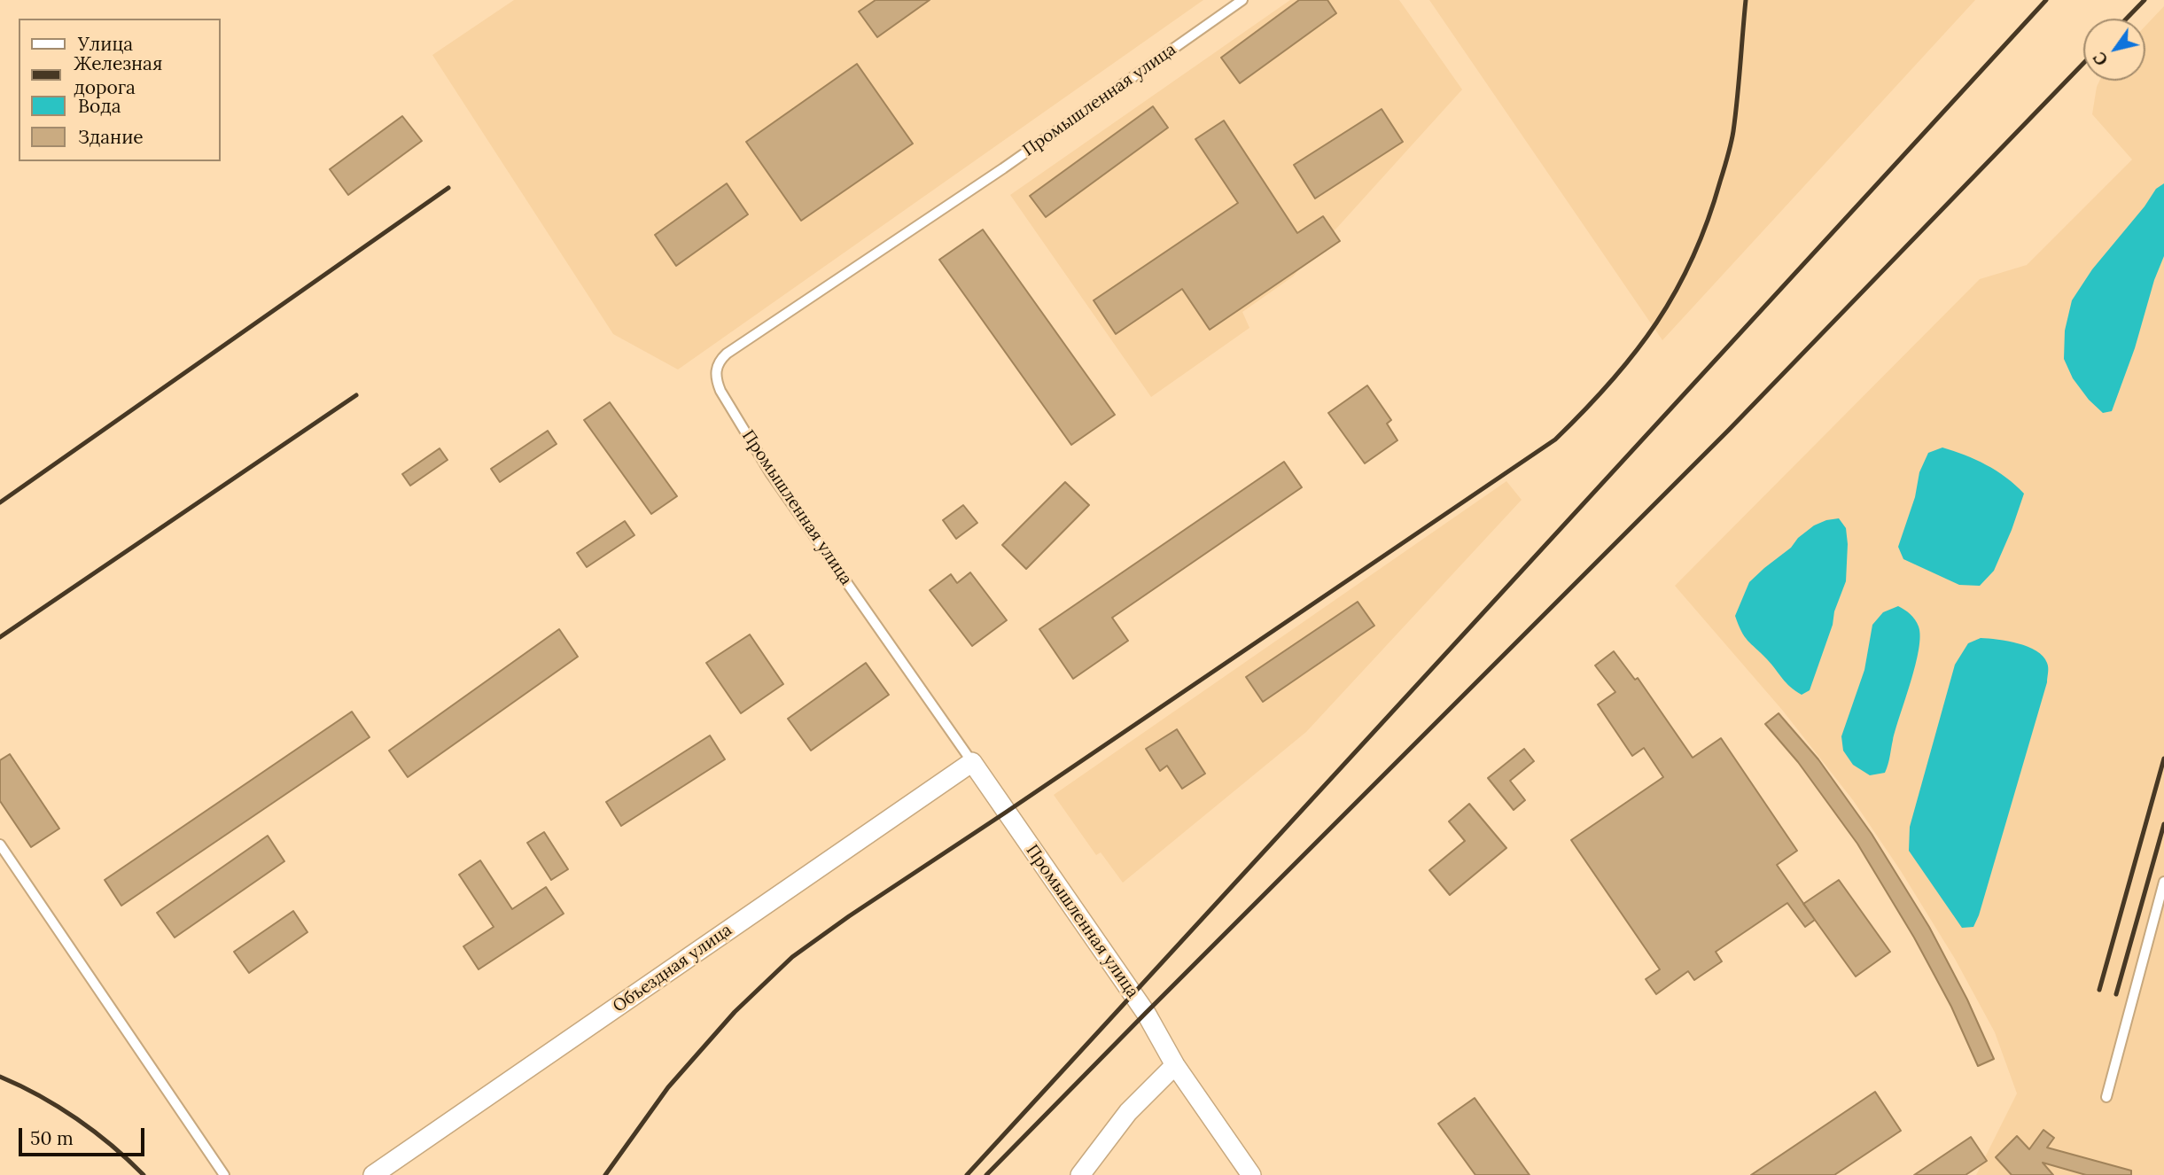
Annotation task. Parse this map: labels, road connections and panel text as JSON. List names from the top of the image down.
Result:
{
  "streets": {
    "street": ["Промышленная улица", "Объездная улица"]
  },
  "crossings": [
    ["Промышленная улица", "Объездная улица"]
  ],
  "legend": [
    "Улица",
    "Железная дорога",
    "Вода",
    "Здание"
  ],
  "scale_bar": "50 m",
  "north": "bottom left"
}
